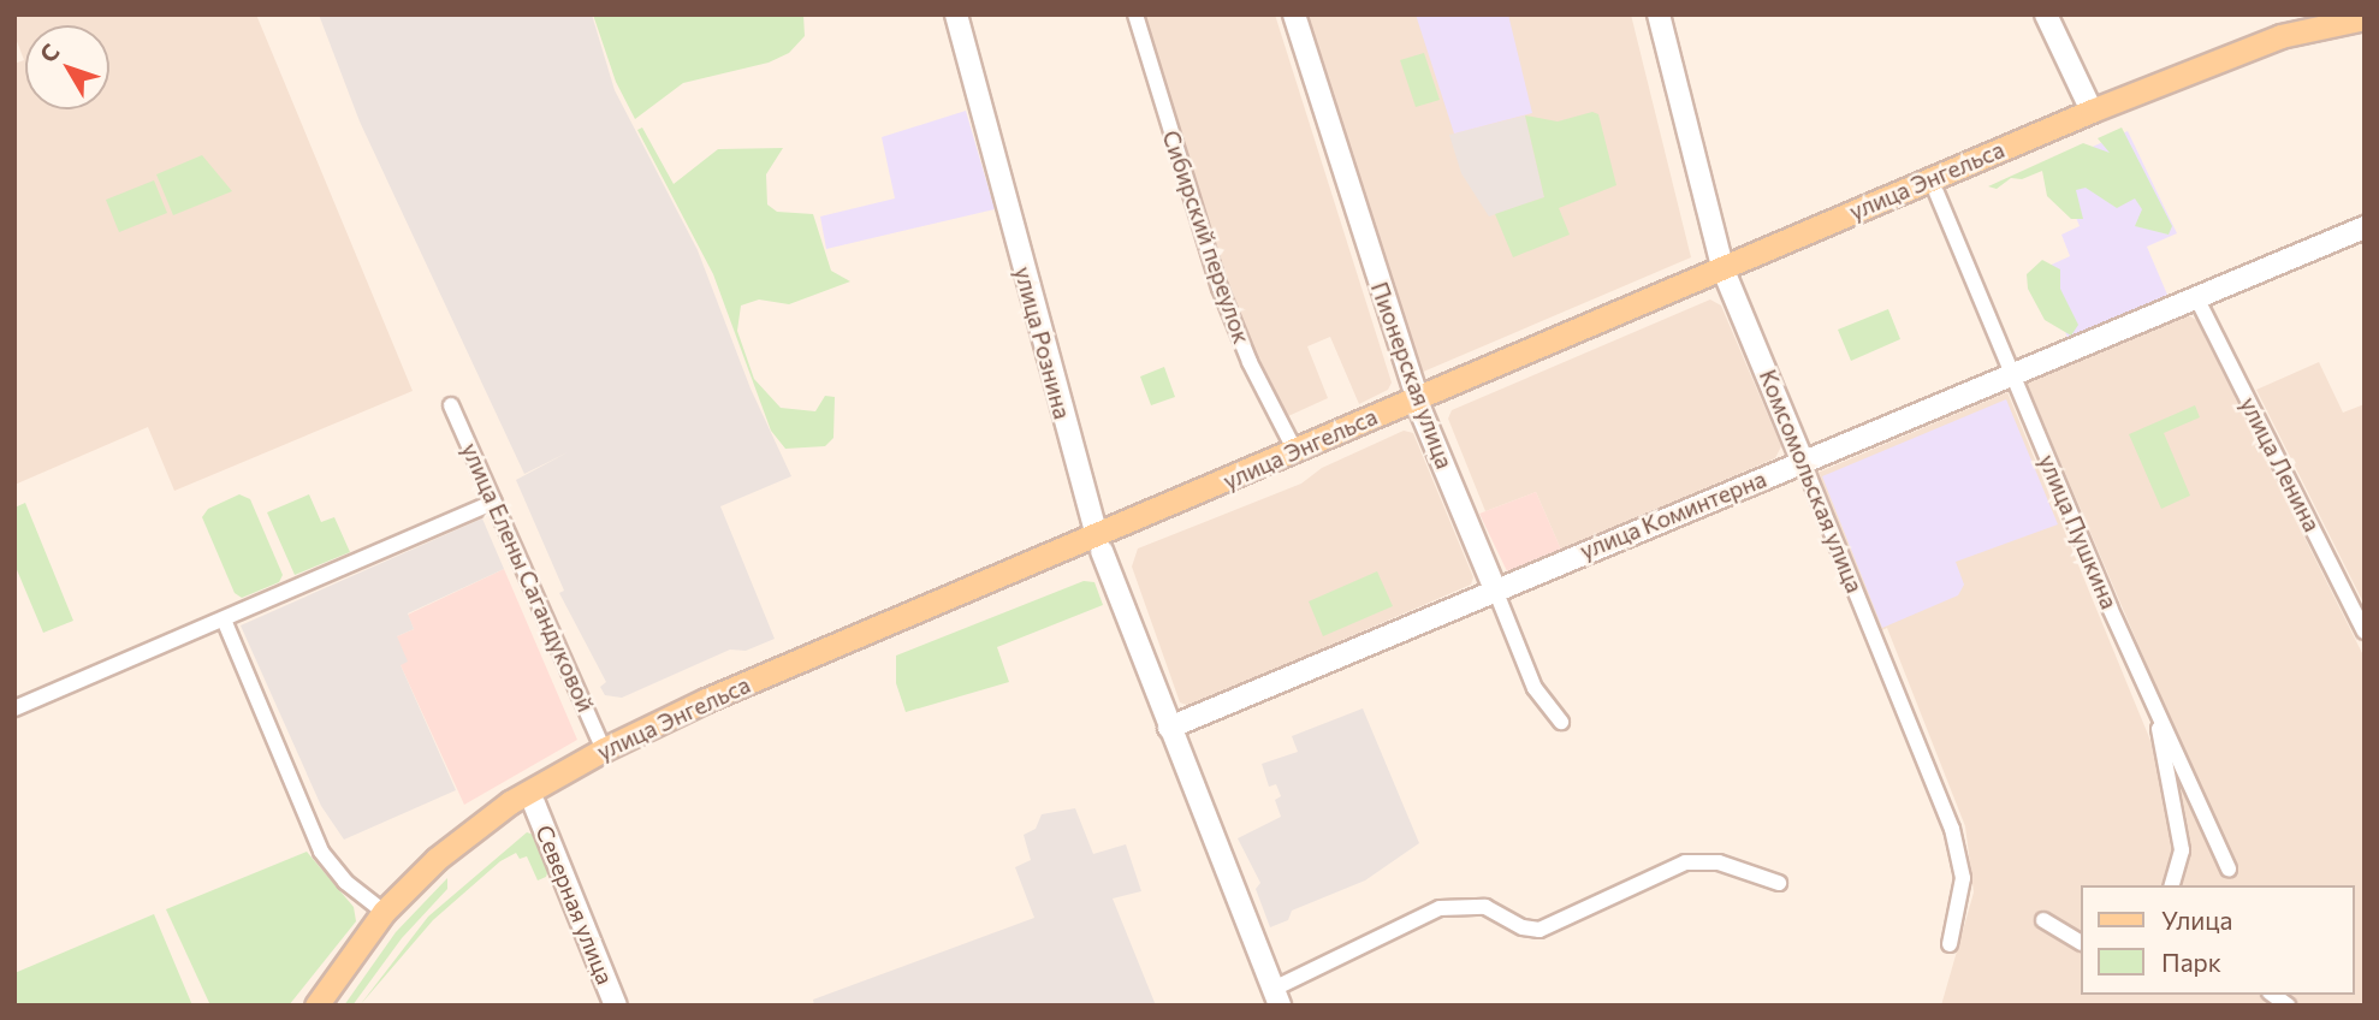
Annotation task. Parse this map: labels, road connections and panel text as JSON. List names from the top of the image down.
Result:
{
  "streets": {
    "main road": ["улица Энгельса"],
    "street": [
      "Сибирский переулок",
      "улица Рознина",
      "Пионерская улица",
      "улица Ленина",
      "Комсомольская улица",
      "улица Коминтерна",
      "улица Пушкина",
      "улица Елены Сагандуковой",
      "Северная улица"
    ]
  },
  "crossings": [
    ["улица Энгельса", "Сибирский переулок"],
    ["улица Энгельса", "улица Рознина"],
    ["улица Энгельса", "Пионерская улица"],
    ["улица Энгельса", "Комсомольская улица"],
    ["улица Энгельса", "улица Пушкина"],
    ["улица Энгельса", "улица Елены Сагандуковой"],
    ["улица Энгельса", "Северная улица"],
    ["улица Рознина", "улица Коминтерна"],
    ["Пионерская улица", "улица Коминтерна"],
    ["улица Ленина", "улица Коминтерна"],
    ["Комсомольская улица", "улица Коминтерна"],
    ["улица Коминтерна", "улица Пушкина"]
  ],
  "legend": ["Улица", "Парк"],
  "north": "top left"
}
